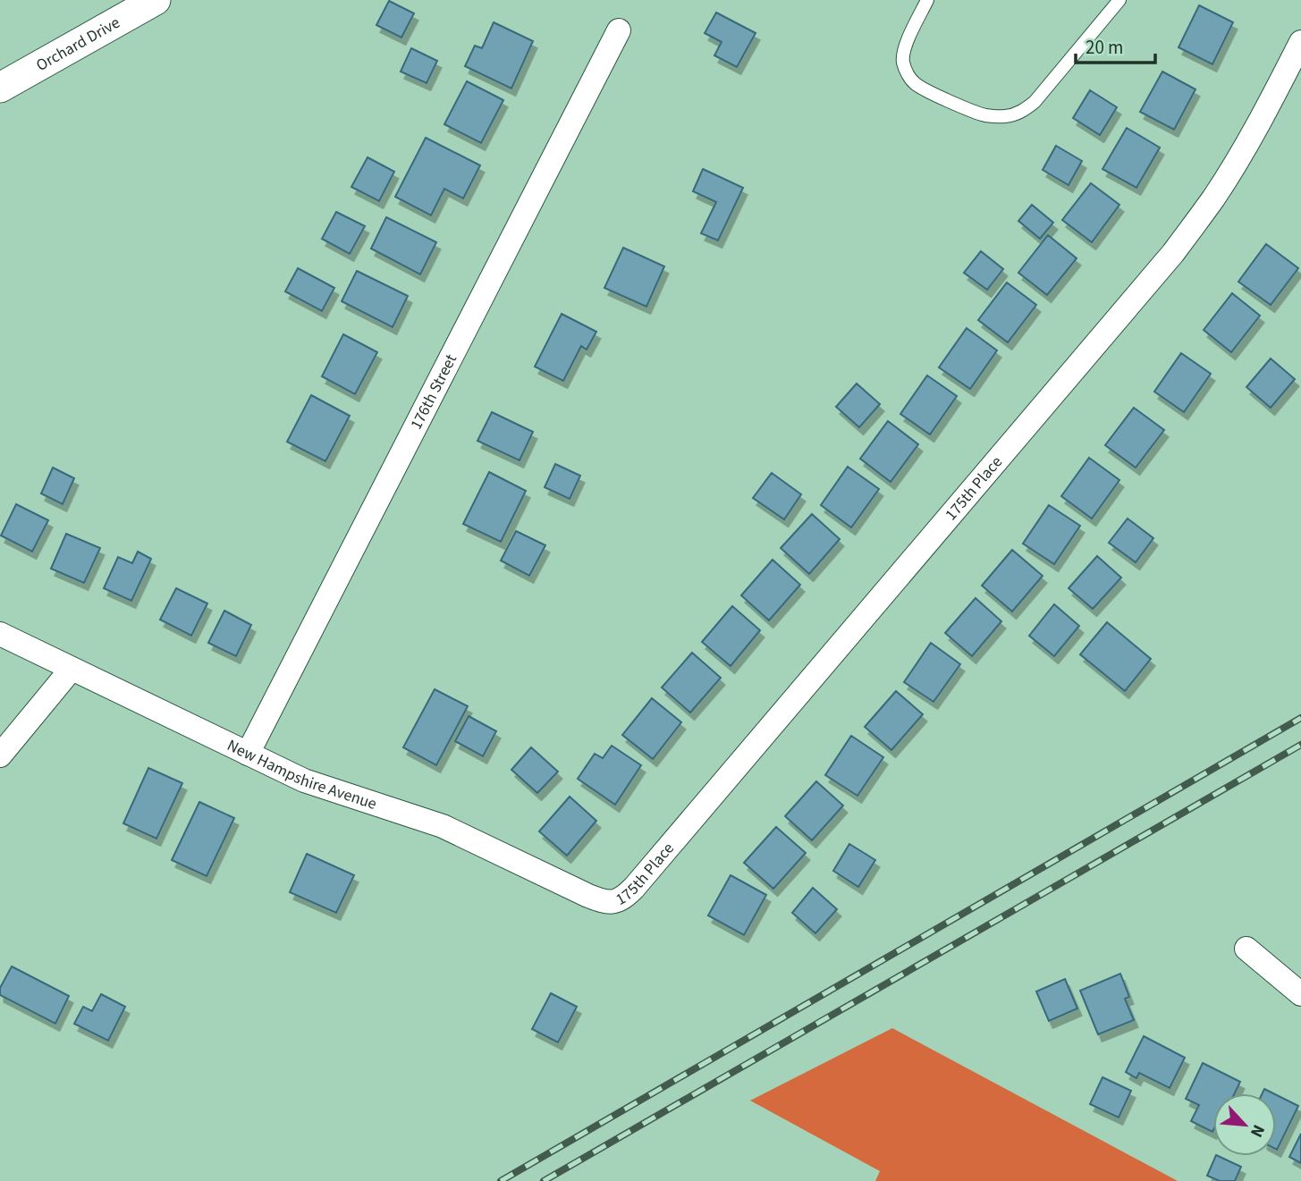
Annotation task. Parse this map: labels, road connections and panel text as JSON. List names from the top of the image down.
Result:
{
  "streets": {
    "street": [
      "Orchard Drive",
      "176th Street",
      "175th Place",
      "New Hampshire Avenue"
    ]
  },
  "crossings": [
    ["176th Street", "New Hampshire Avenue"],
    ["175th Place", "New Hampshire Avenue"]
  ],
  "scale_bar": "20 m",
  "north": "bottom right"
}
